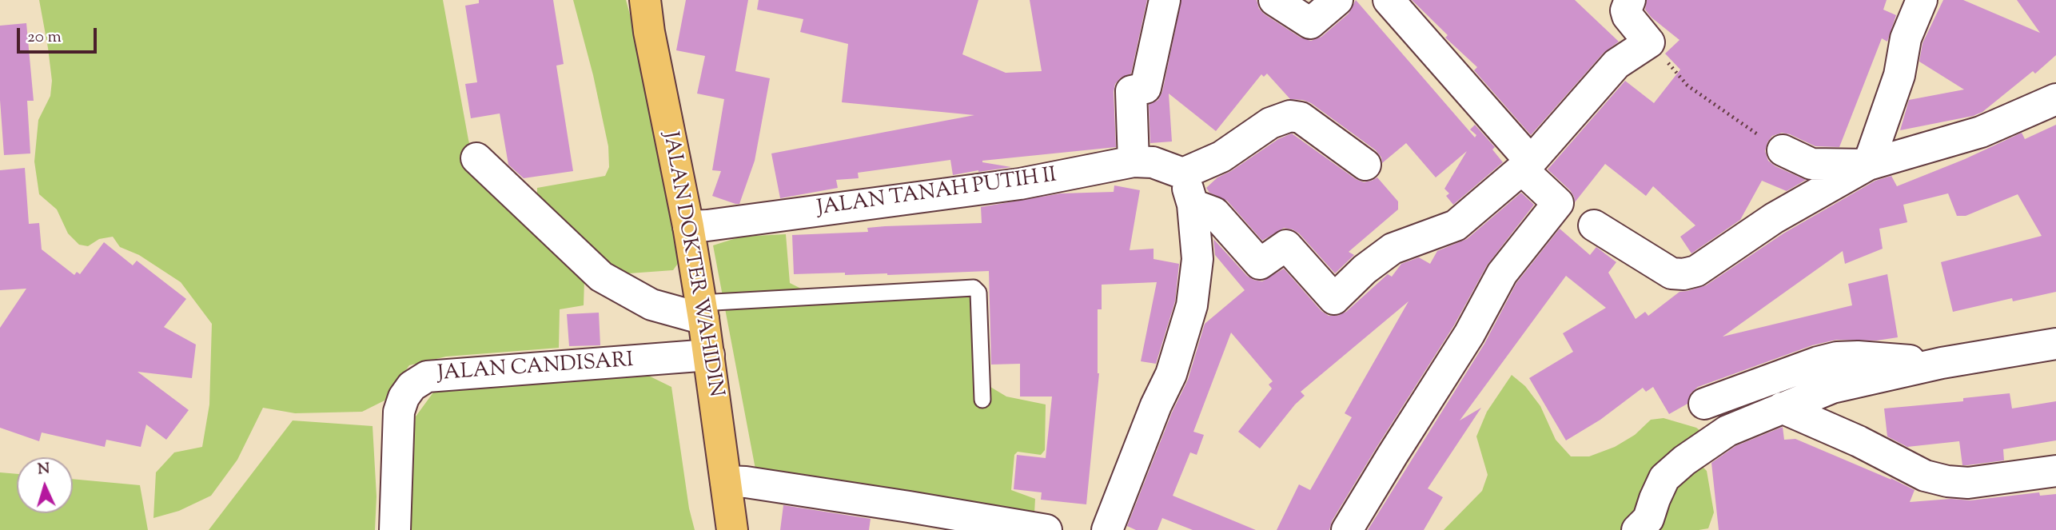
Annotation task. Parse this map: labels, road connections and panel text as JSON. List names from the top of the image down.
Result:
{
  "streets": {
    "highway": ["JALAN DOKTER WAHIDIN"],
    "street": ["JALAN TANAH PUTIH II", "JALAN CANDISARI"]
  },
  "crossings": [
    ["JALAN TANAH PUTIH II", "JALAN DOKTER WAHIDIN"],
    ["JALAN DOKTER WAHIDIN", "JALAN CANDISARI"]
  ],
  "scale_bar": "20 m",
  "north": "top"
}
